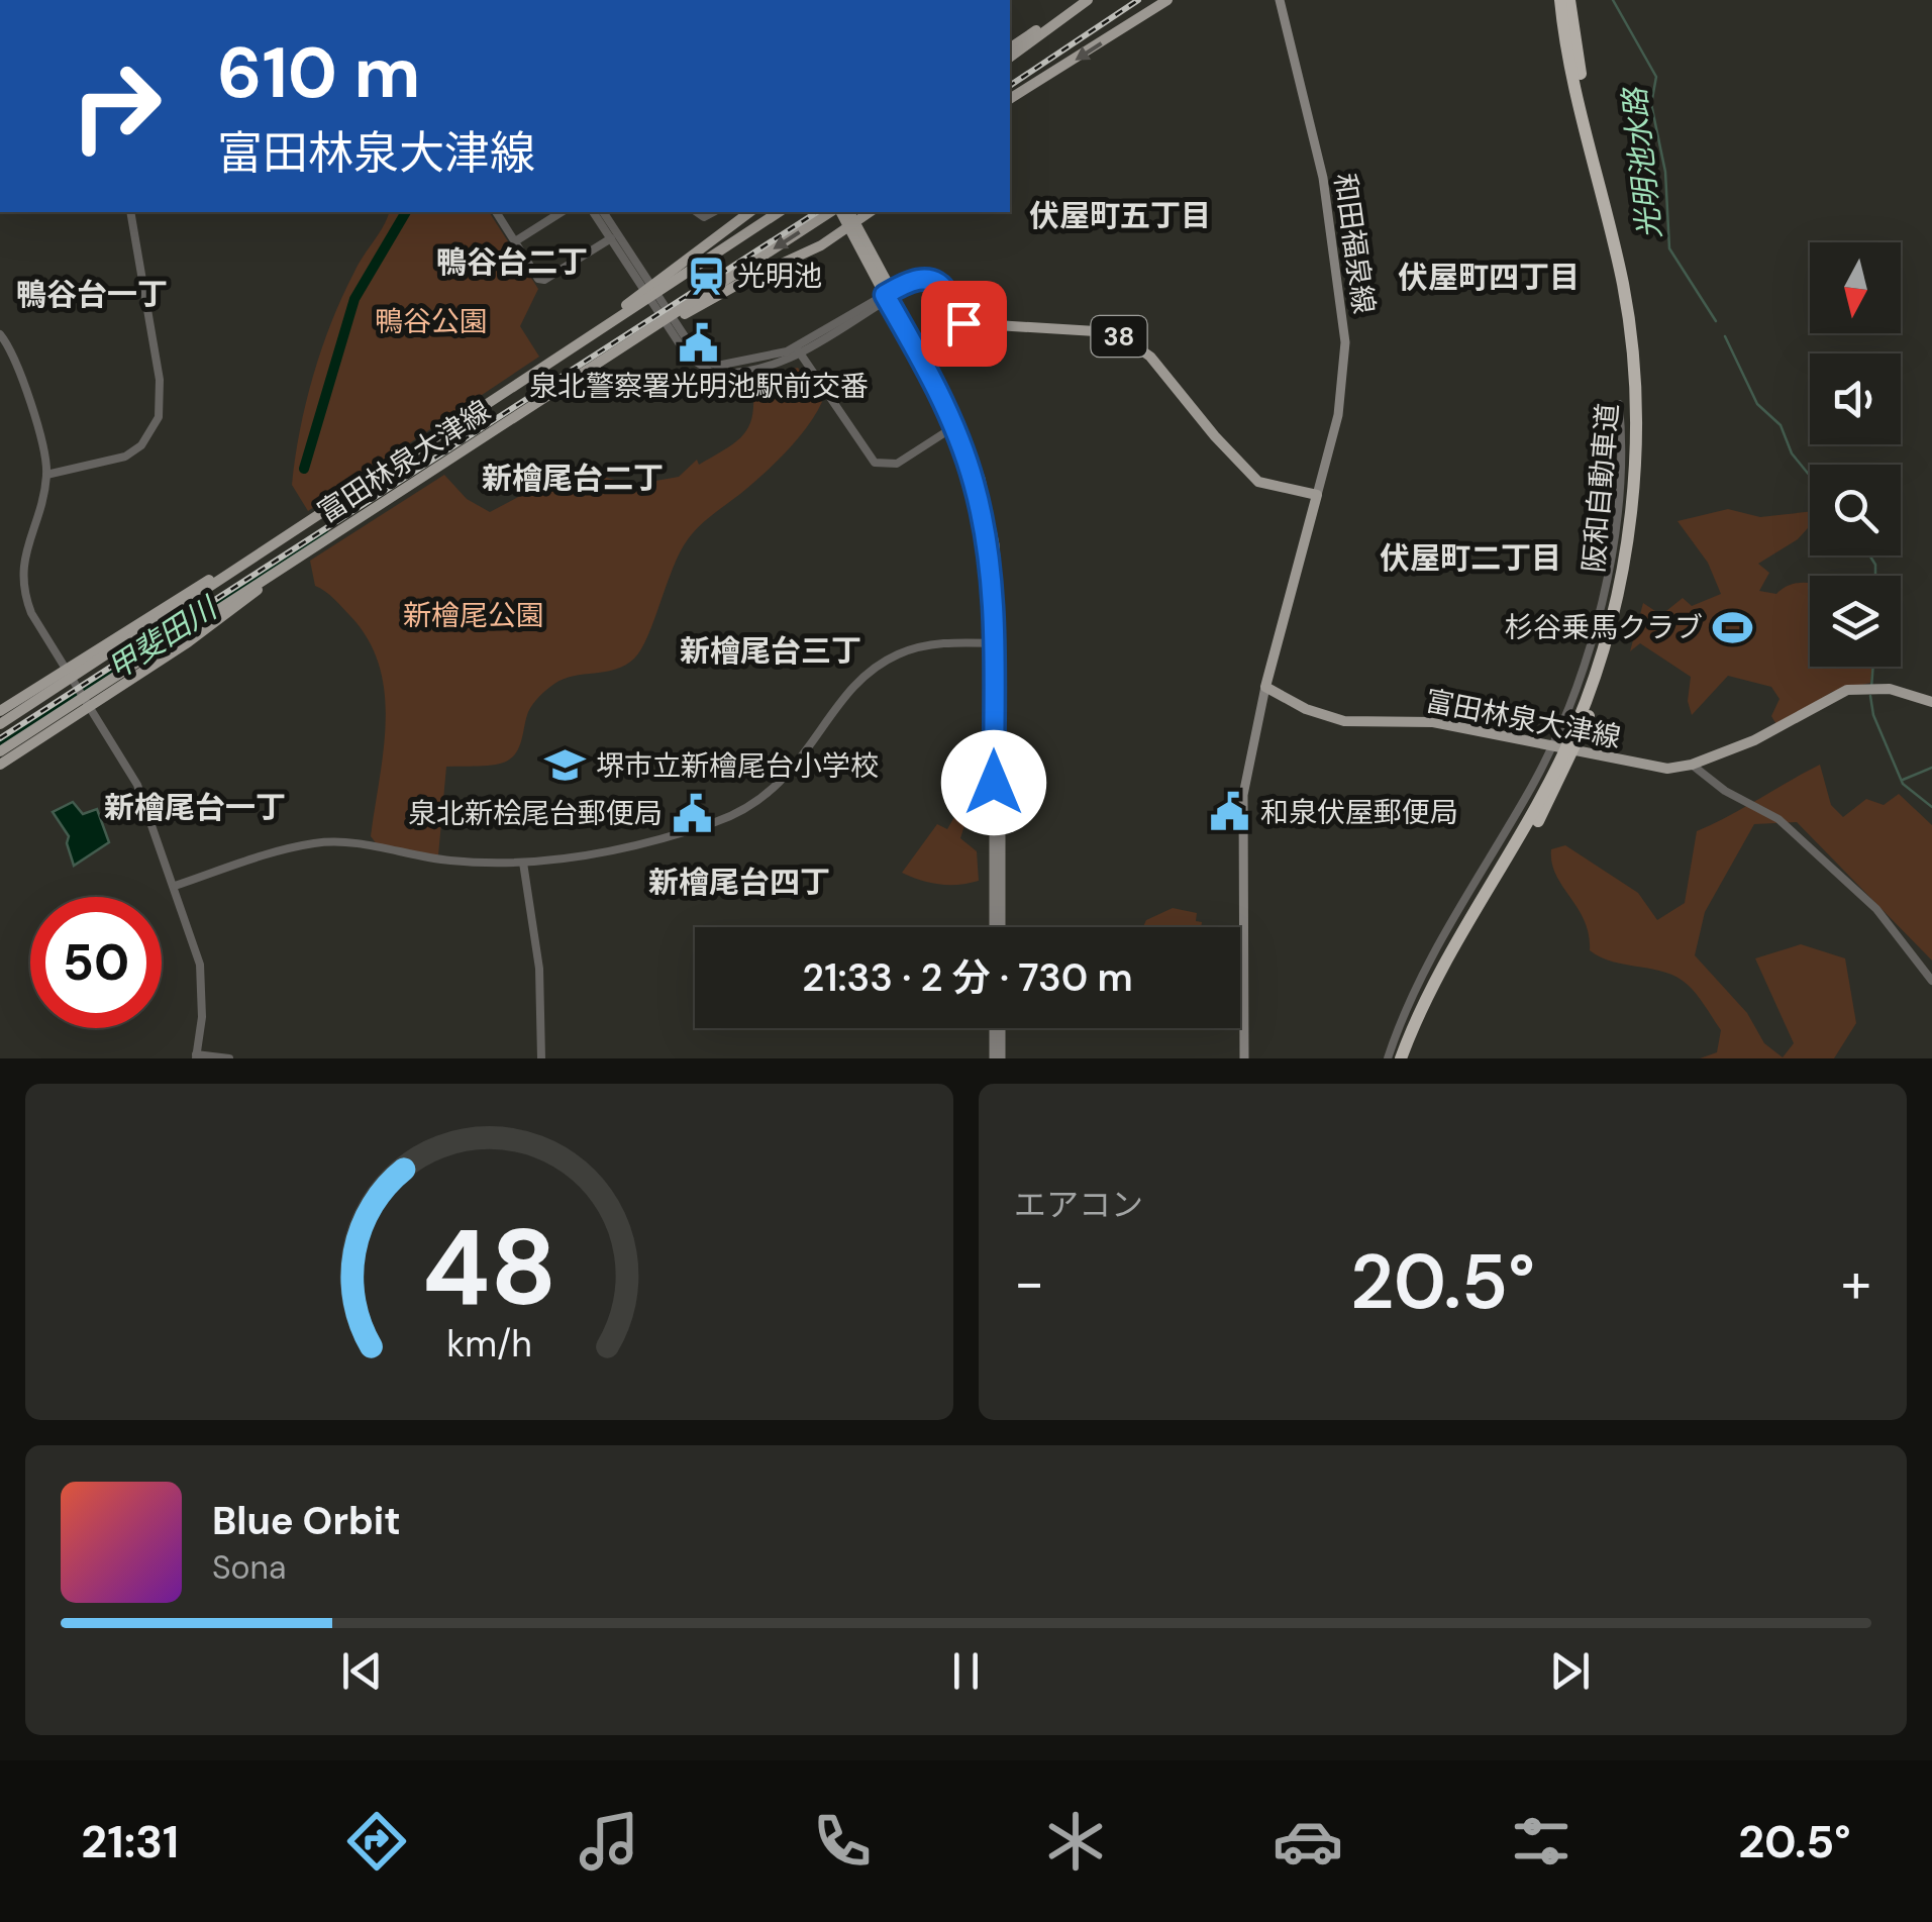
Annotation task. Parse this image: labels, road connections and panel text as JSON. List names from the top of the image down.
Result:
{
  "streets": {
    "highway": ["阪和自動車道"],
    "main road": ["和田福泉線", "38", "富田林泉大津線"]
  },
  "crossings": [
    ["和田福泉線", "38"],
    ["38", "富田林泉大津線"]
  ],
  "districts": [
    "伏屋町五丁目",
    "鴨谷台二丁",
    "伏屋町四丁目",
    "鴨谷台一丁",
    "新檜尾台二丁",
    "伏屋町二丁目",
    "新檜尾台三丁",
    "新檜尾台一丁",
    "新檜尾台四丁"
  ],
  "water": ["光明池水路", "甲斐田川"],
  "parks": ["鴨谷公園", "新檜尾公園"],
  "places": {
    "station": ["光明池"],
    "public building": ["泉北警察署光明池駅前交番", "和泉伏屋郵便局", "泉北新桧尾台郵便局"],
    "sports": ["杉谷乗馬クラブ"],
    "school or university": ["堺市立新檜尾台小学校"]
  },
  "north": "bottom",
  "page": {
    "turn": ["610 m", "富田林泉大津線"],
    "limit": "50",
    "trip": "21:33 · 2 分 · 730 m",
    "tile": "エアコン",
    "heat": ["−", "20.5°", "+"],
    "song": ["Blue Orbit", "Sona"],
    "tabs": ["21:31", "20.5°"],
    "gauge": ["48", "km/h"]
  }
}
